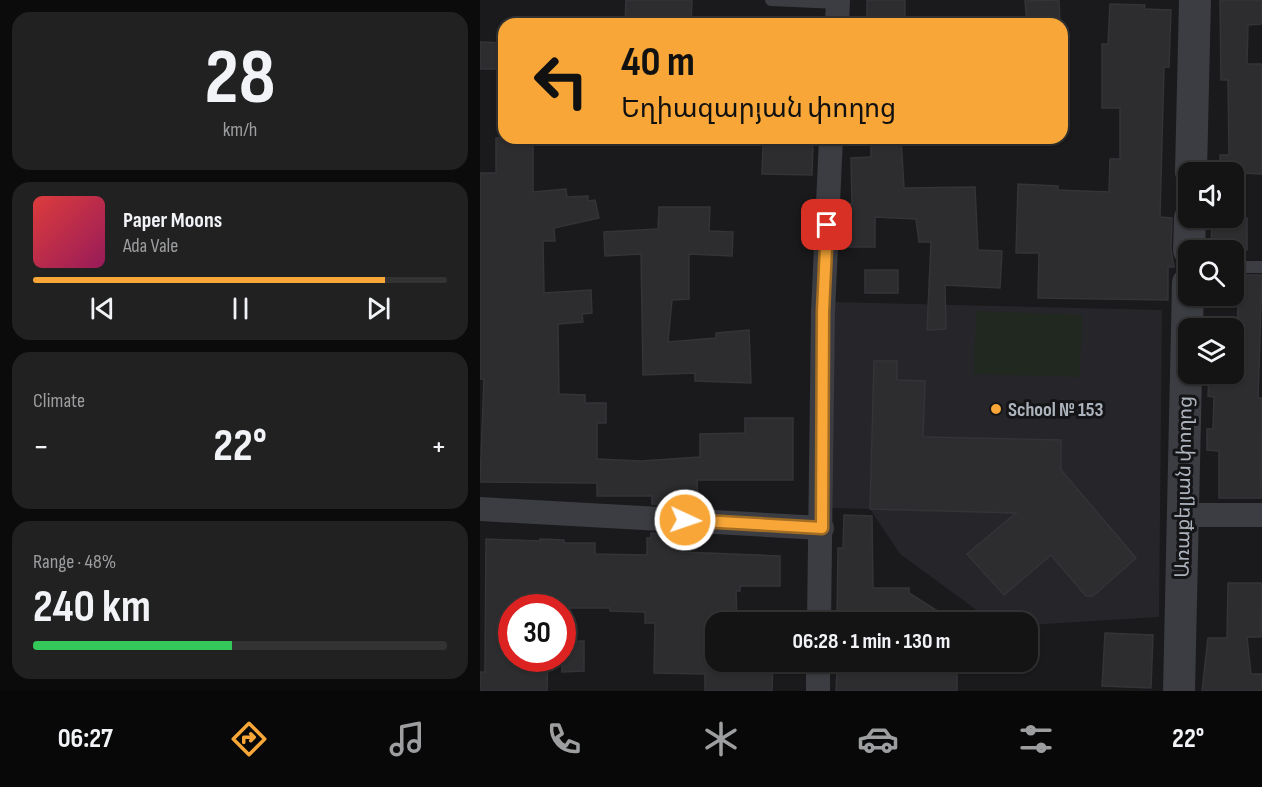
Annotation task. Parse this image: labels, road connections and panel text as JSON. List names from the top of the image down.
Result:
{
  "streets": {
    "street": ["Առաքելյան փողոց"]
  },
  "places": ["School № 153"],
  "page": {
    "tile": [
      ["28", "km/h"],
      "Climate",
      ["Range · 48%", "240 km"]
    ],
    "turn": ["40 m", "Եղիազարյան փողոց"],
    "song": ["Paper Moons", "Ada Vale"],
    "heat": ["−", "22°", "+"],
    "limit": "30",
    "trip": "06:28 · 1 min · 130 m",
    "tabs": ["06:27", "22°"]
  }
}
